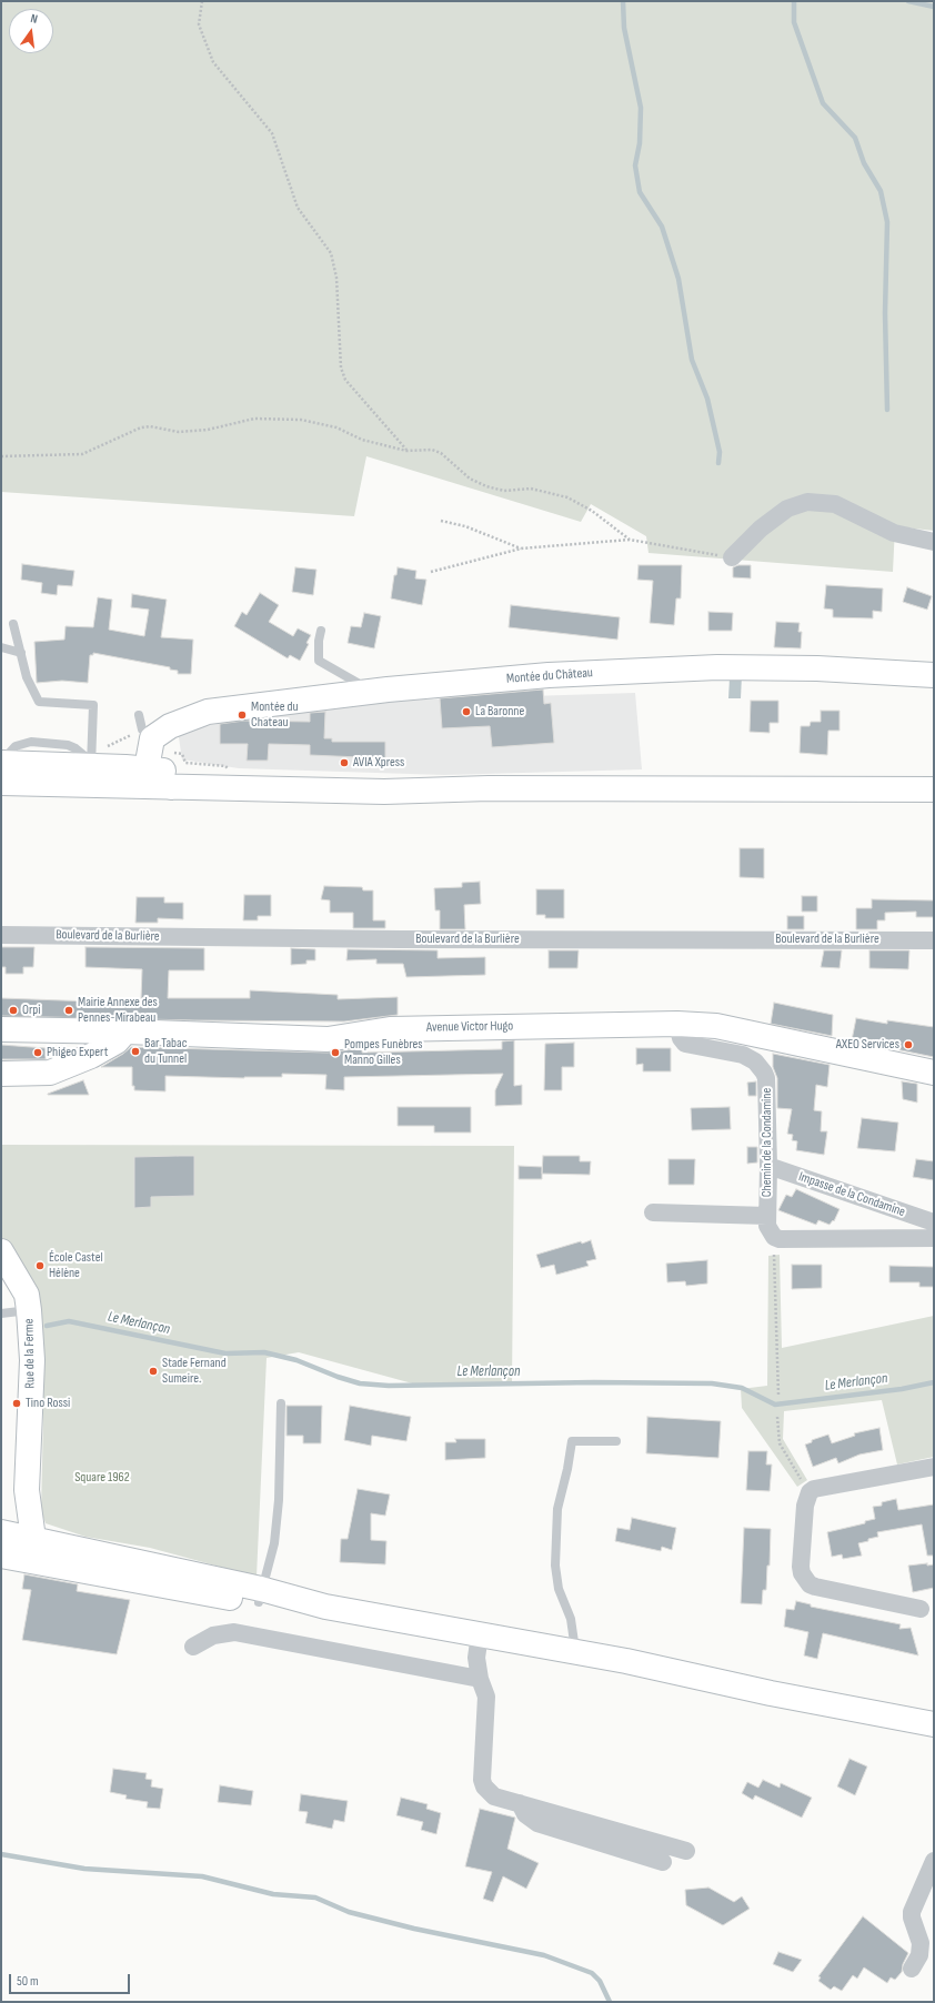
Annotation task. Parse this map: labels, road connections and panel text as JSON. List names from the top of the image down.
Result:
{
  "streets": {
    "main road": ["Montée du Château", "Avenue Victor Hugo", "Rue de la Ferme"],
    "street": ["Boulevard de la Burlière", "Chemin de la Condamine", "Impasse de la Condamine"]
  },
  "crossings": [
    ["Avenue Victor Hugo", "Chemin de la Condamine"],
    ["Chemin de la Condamine", "Impasse de la Condamine"]
  ],
  "water": ["Le Merlançon"],
  "parks": ["Square 1962"],
  "places": [
    "La Baronne",
    "Montée du Chateau",
    "AVIA Xpress",
    "Orpi",
    "Mairie Annexe des Pennes-Mirabeau",
    "AXEO Services",
    "Bar Tabac du Tunnel",
    "Phigeo Expert",
    "Pompes Funèbres Manno Gilles",
    "École Castel Hélène",
    "Stade Fernand Sumeire.",
    "Tino Rossi"
  ],
  "scale_bar": "50 m",
  "north": "top"
}
